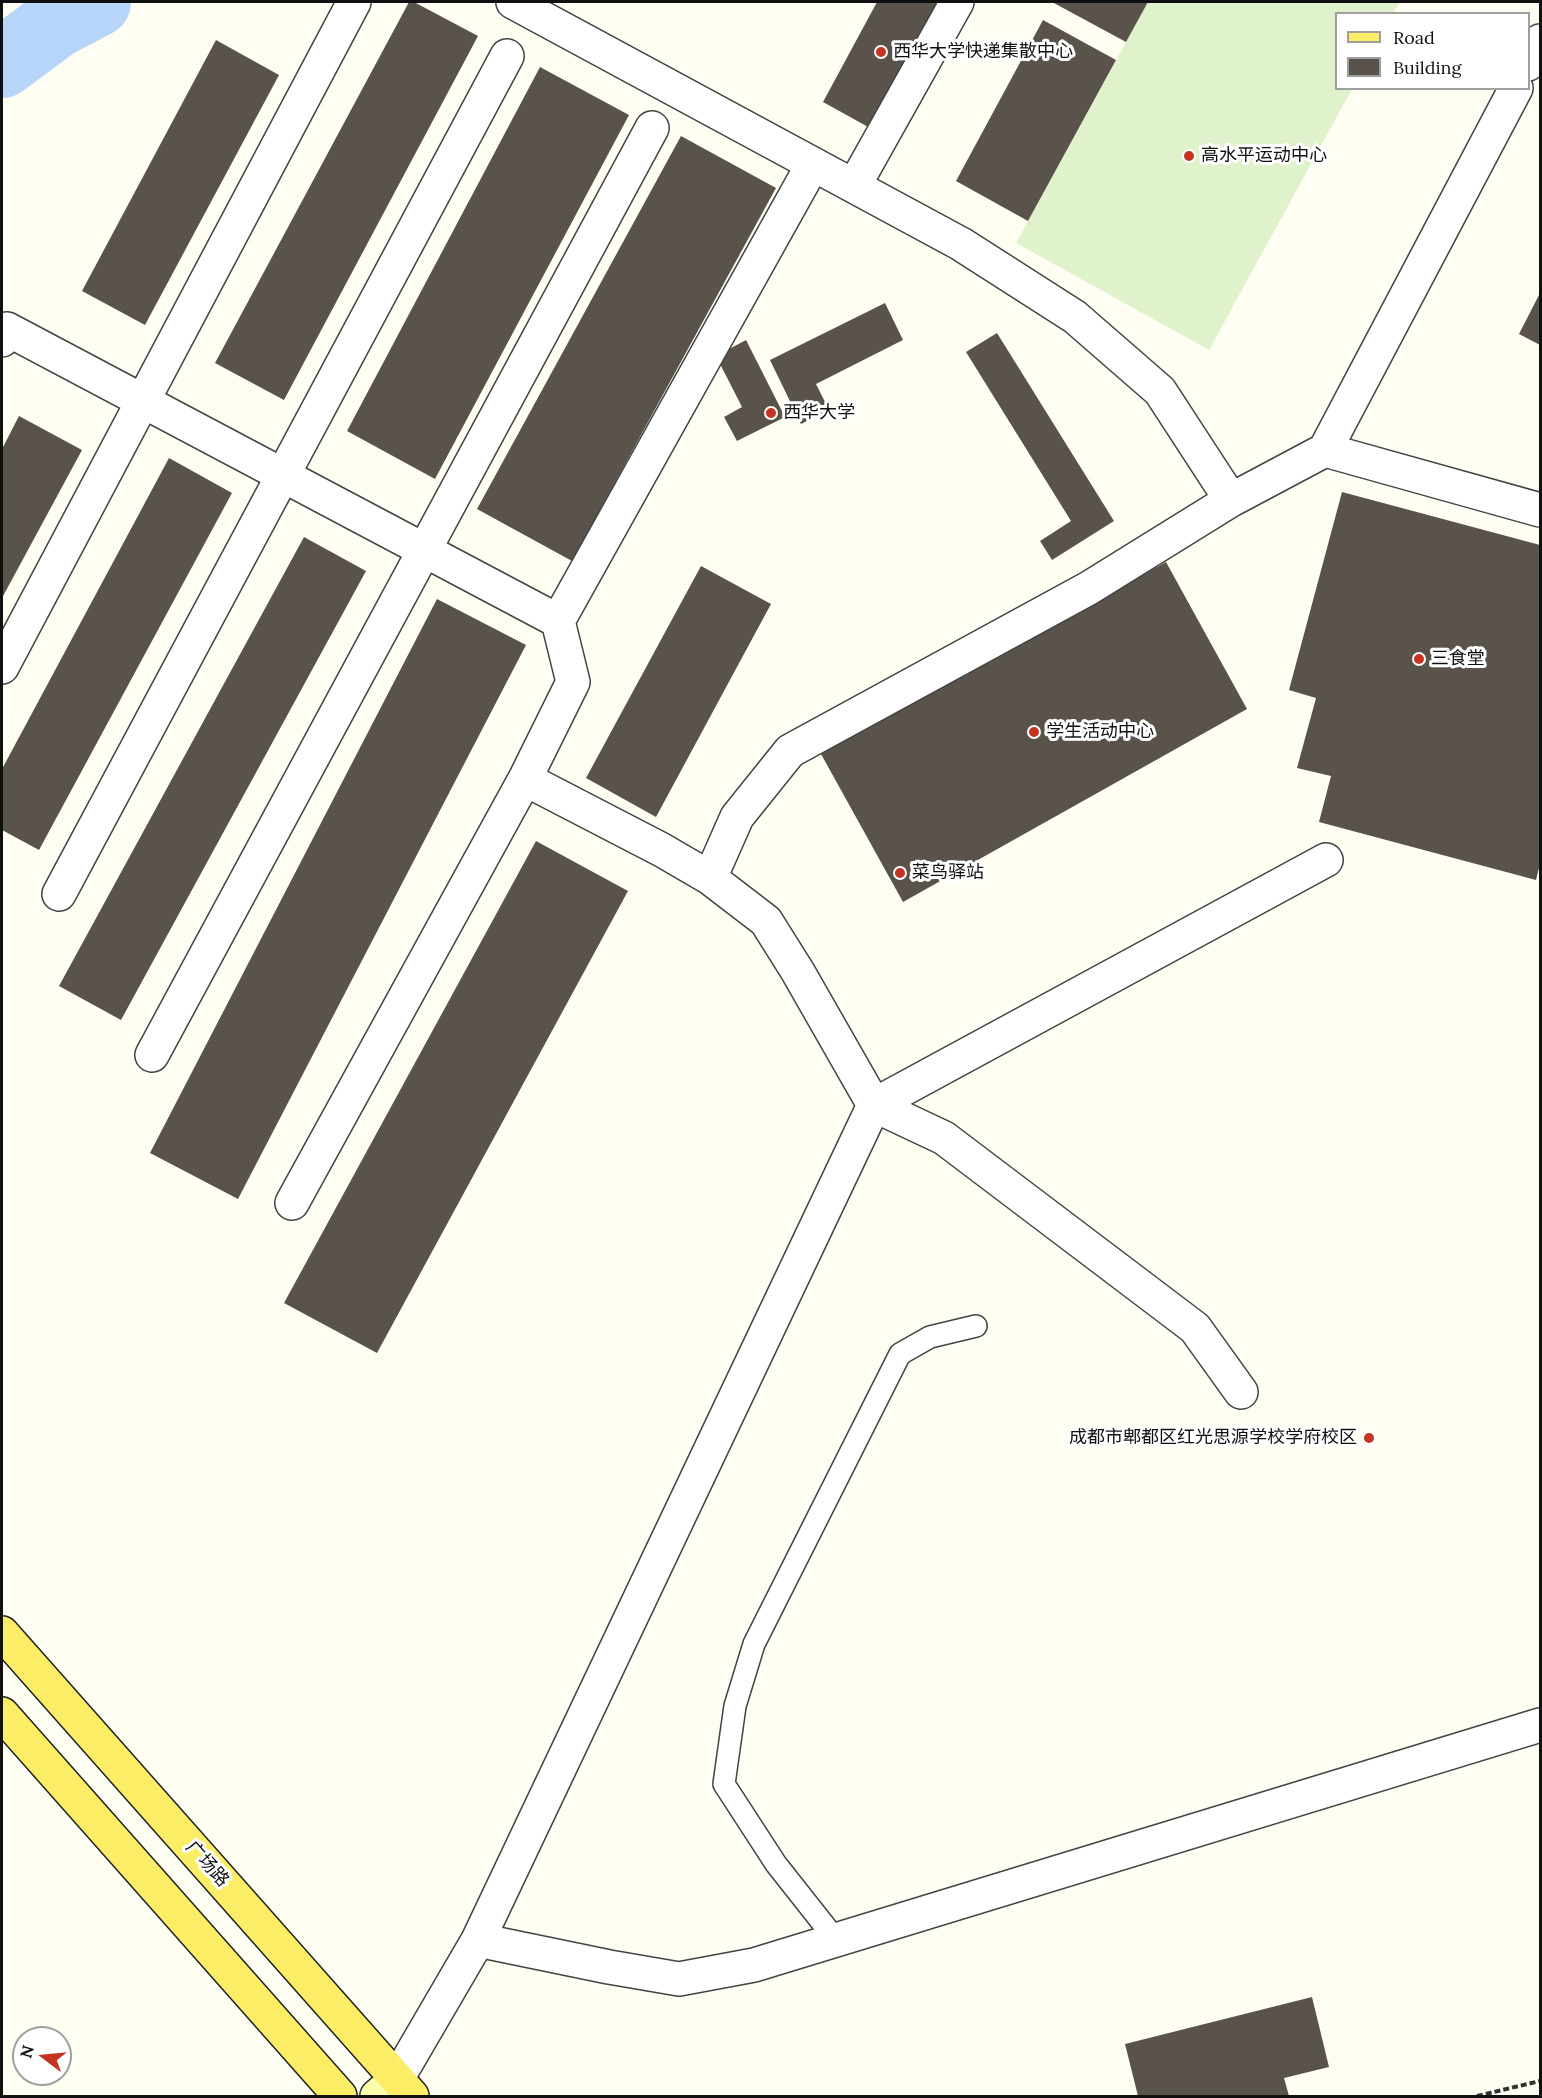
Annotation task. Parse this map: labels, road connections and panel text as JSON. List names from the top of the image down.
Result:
{
  "streets": {
    "main road": ["广场路"]
  },
  "places": [
    "西华大学快递集散中心",
    "高水平运动中心",
    "西华大学",
    "三食堂",
    "学生活动中心",
    "菜鸟驿站",
    "成都市郫都区红光思源学校学府校区"
  ],
  "legend": ["Road", "Building"],
  "north": "left"
}
